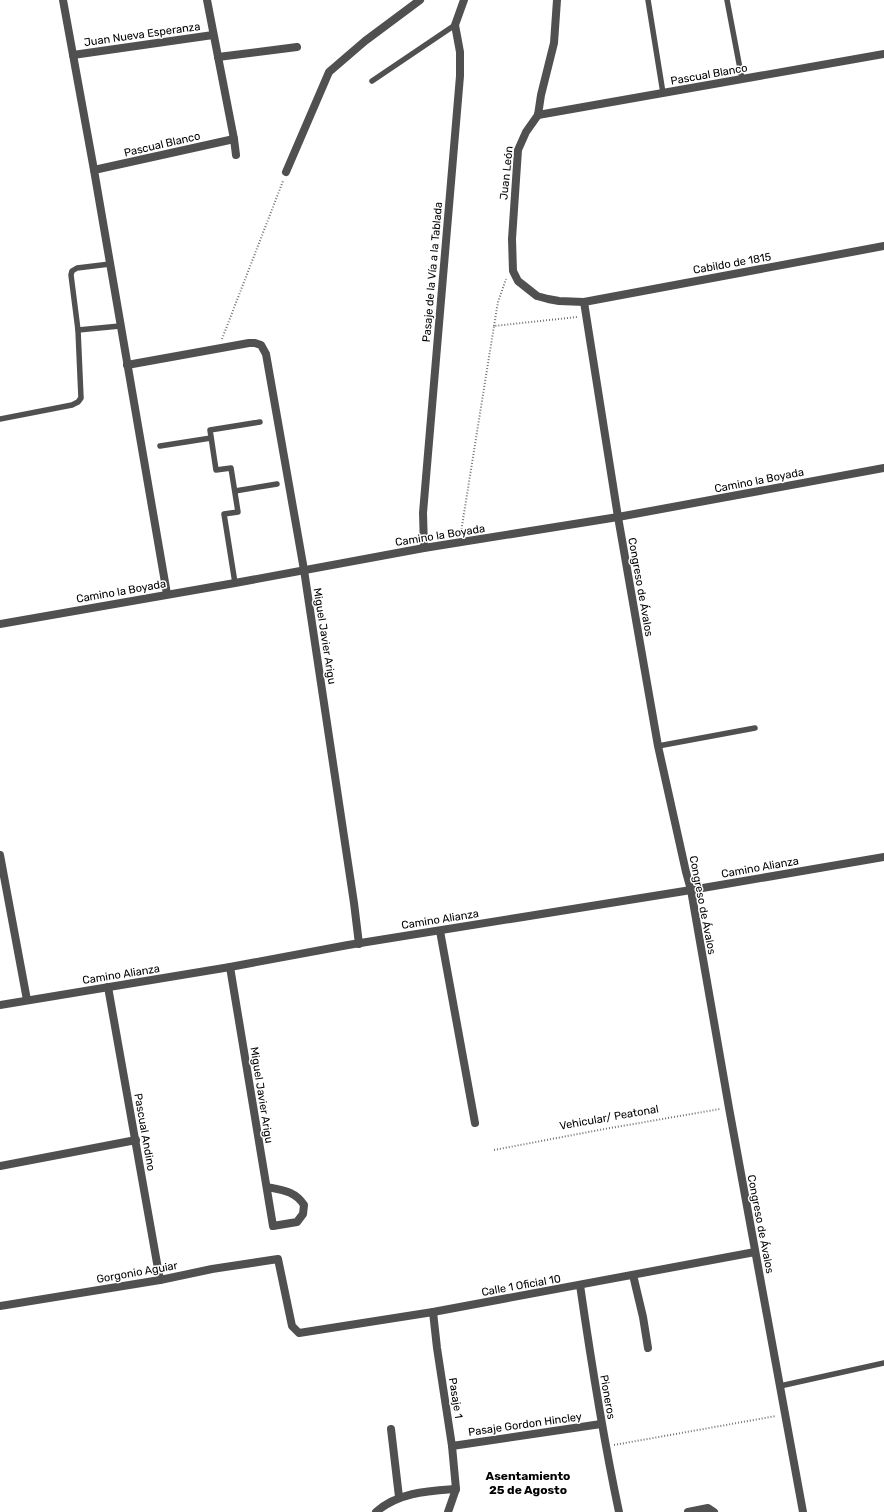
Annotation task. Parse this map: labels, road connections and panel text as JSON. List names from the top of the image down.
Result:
{
  "streets": {
    "street": [
      "Juan Nueva Esperanza",
      "Pascual Blanco",
      "Juan León",
      "Cabildo de 1815",
      "Pasaje de la Vía a la Tablada",
      "Camino la Boyada",
      "Congreso de Ávalos",
      "Miguel Javier Arigu",
      "Camino Alianza",
      "Pascual Andino",
      "Gorgonio Aguiar",
      "Calle 1 Oficial 10",
      "Pioneros",
      "Pasaje 1",
      "Pasaje Gordon Hincley"
    ],
    "path": ["Vehicular/ Peatonal"]
  },
  "crossings": [
    ["Pascual Blanco", "Juan León"],
    ["Cabildo de 1815", "Congreso de Ávalos"],
    ["Pasaje de la Vía a la Tablada", "Camino la Boyada"],
    ["Camino la Boyada", "Congreso de Ávalos"],
    ["Camino la Boyada", "Miguel Javier Arigu"],
    ["Congreso de Ávalos", "Camino Alianza"],
    ["Congreso de Ávalos", "Vehicular/ Peatonal"],
    ["Congreso de Ávalos", "Calle 1 Oficial 10"],
    ["Miguel Javier Arigu", "Camino Alianza"],
    ["Camino Alianza", "Pascual Andino"],
    ["Pascual Andino", "Gorgonio Aguiar"],
    ["Gorgonio Aguiar", "Calle 1 Oficial 10"],
    ["Calle 1 Oficial 10", "Pioneros"],
    ["Calle 1 Oficial 10", "Pasaje 1"],
    ["Pioneros", "Pasaje Gordon Hincley"],
    ["Pasaje 1", "Pasaje Gordon Hincley"]
  ],
  "districts": ["Asentamiento 25 de Agosto"]
}
